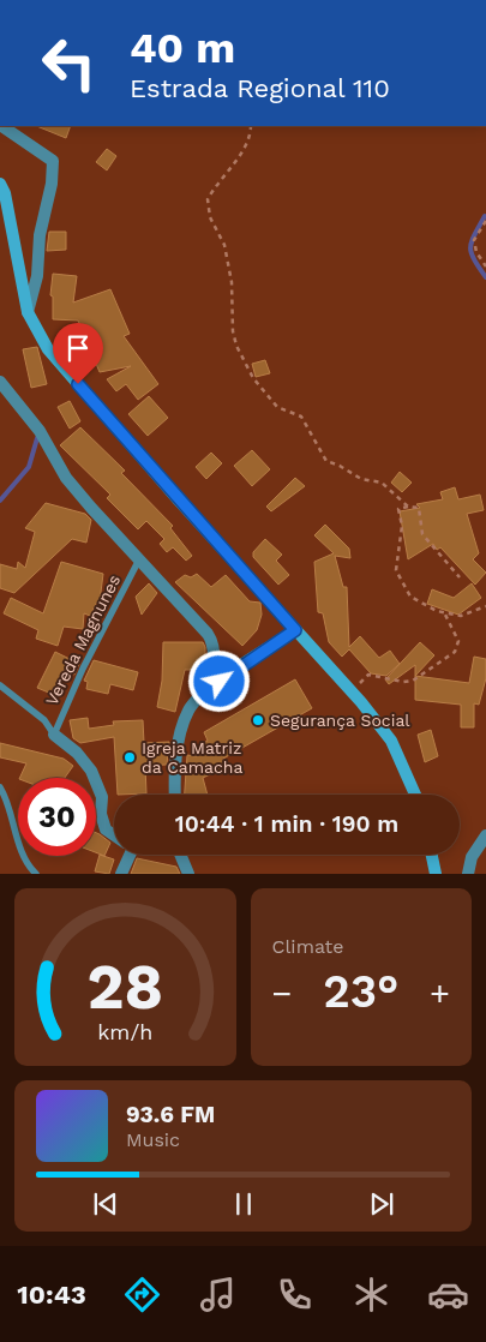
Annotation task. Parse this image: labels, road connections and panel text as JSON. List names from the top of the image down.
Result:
{
  "streets": {
    "lane": ["Vereda Magnunes"]
  },
  "places": ["Segurança Social", "Igreja Matriz da Camacha"],
  "page": {
    "turn": ["40 m", "Estrada Regional 110"],
    "limit": "30",
    "trip": "10:44 · 1 min · 190 m",
    "tile": "Climate",
    "heat": ["−", "23°", "+"],
    "song": ["93.6 FM", "Music"],
    "tabs": "10:43",
    "gauge": ["28", "km/h"]
  }
}
